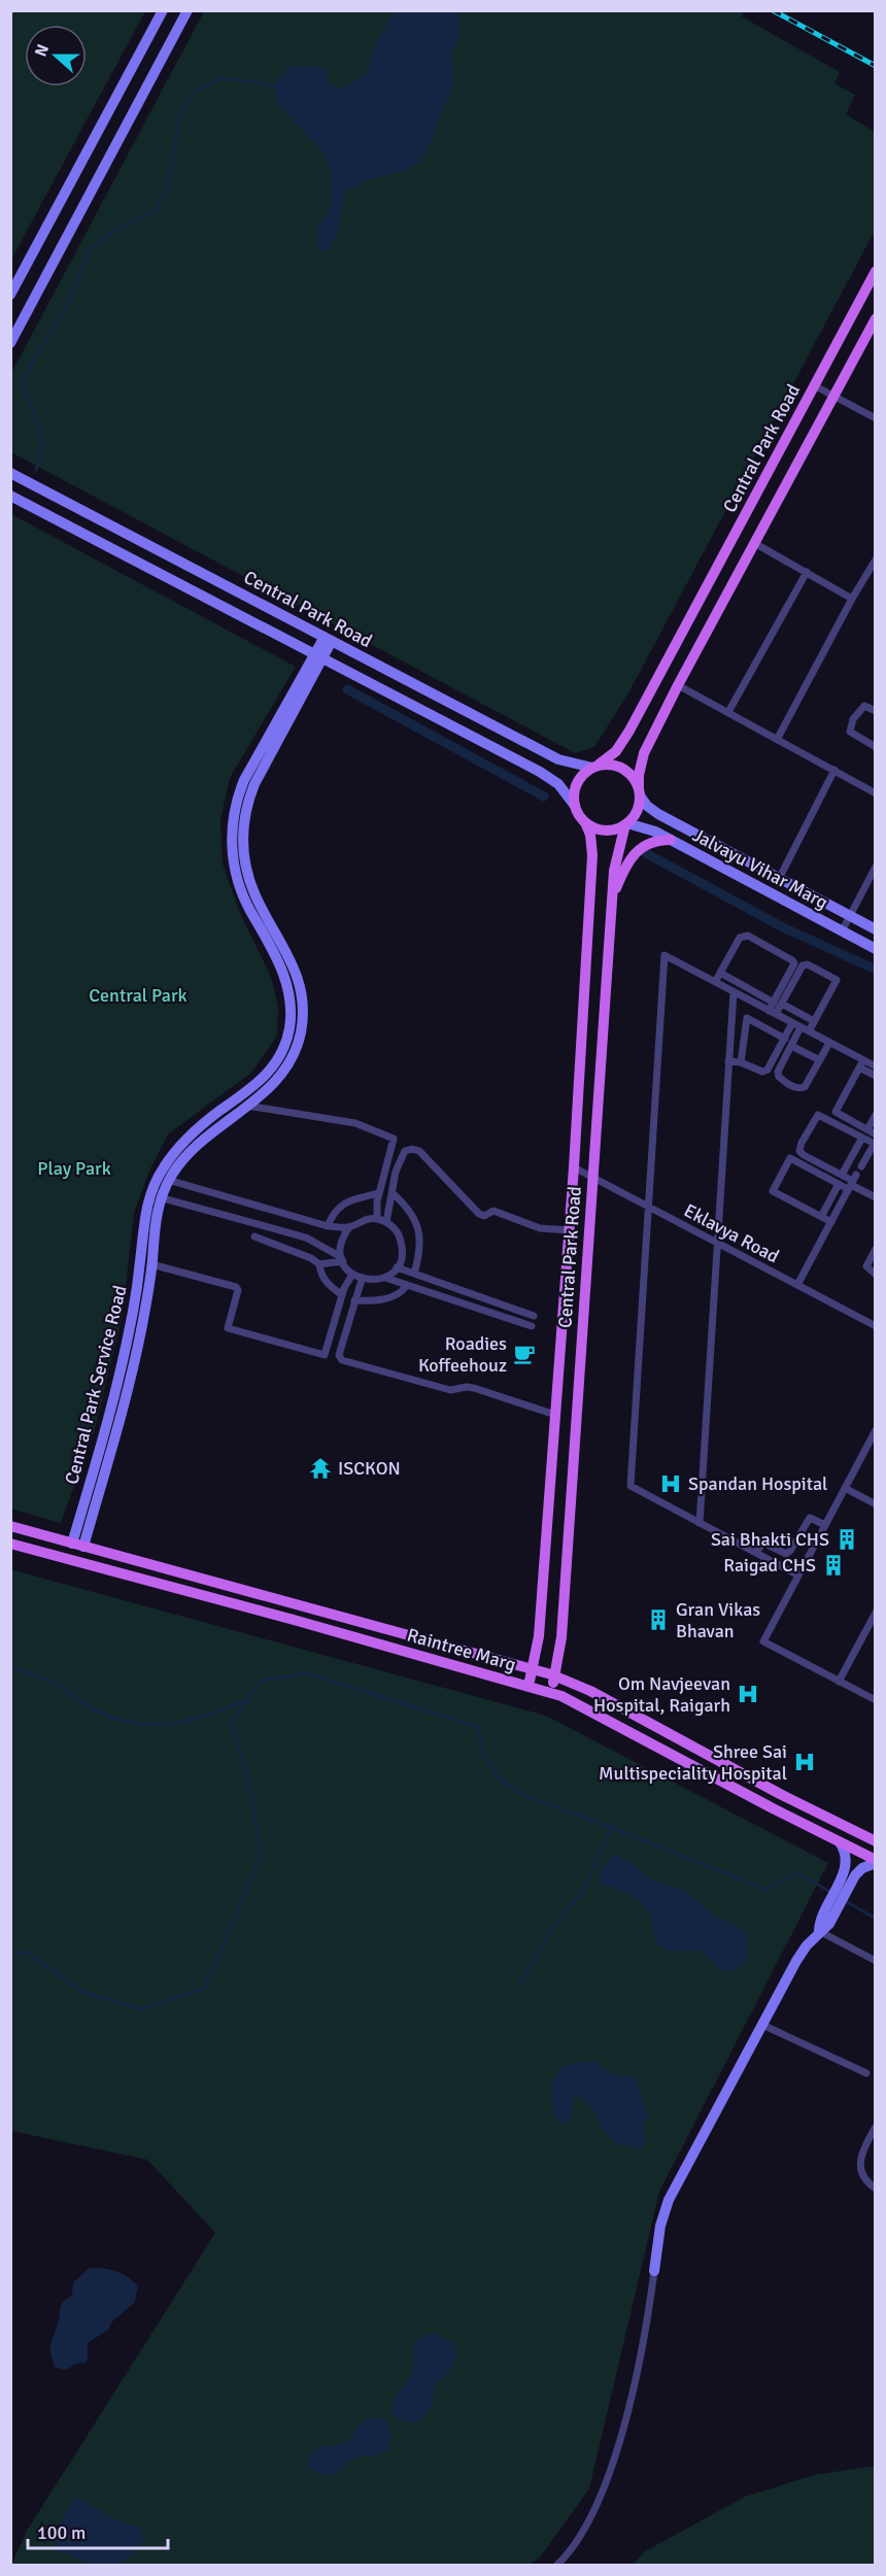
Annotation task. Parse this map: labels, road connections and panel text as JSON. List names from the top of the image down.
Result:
{
  "streets": {
    "main road": ["Central Park Road", "Raintree Marg"],
    "street": ["Jalvayu Vihar Marg", "Eklavya Road", "Central Park Service Road"]
  },
  "crossings": [
    ["Central Park Road", "Jalvayu Vihar Marg"],
    ["Central Park Road", "Eklavya Road"],
    ["Central Park Road", "Central Park Service Road"],
    ["Central Park Road", "Raintree Marg"],
    ["Central Park Service Road", "Raintree Marg"]
  ],
  "parks": ["Central Park", "Play Park"],
  "places": {
    "cafe": ["Roadies Koffeehouz"],
    "temple": ["ISCKON"],
    "hospital": ["Spandan Hospital", "Om Navjeevan Hospital, Raigarh", "Shree Sai Multispeciality Hospital"],
    "building": ["Sai Bhakti CHS", "Raigad CHS", "Gran Vikas Bhavan"]
  },
  "scale_bar": "100 m",
  "north": "left"
}
